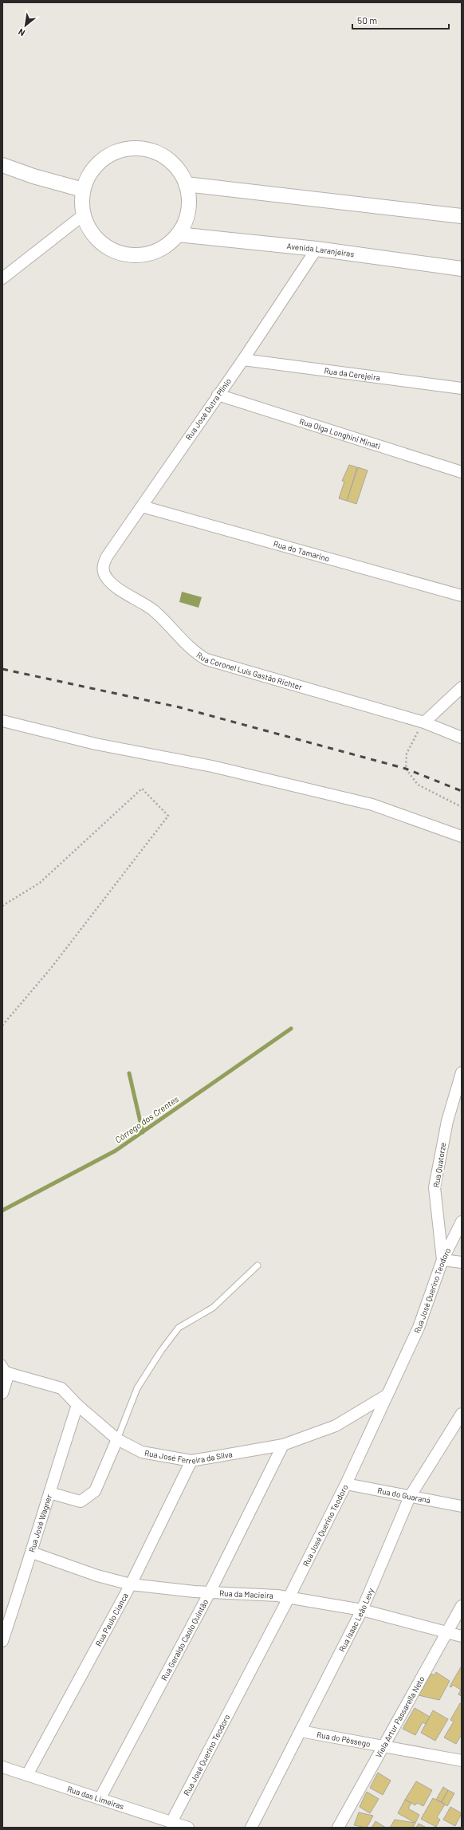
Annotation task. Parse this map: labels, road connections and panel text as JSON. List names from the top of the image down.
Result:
{
  "streets": {
    "street": [
      "Avenida Laranjeiras",
      "Rua da Cerejeira",
      "Rua José Dutra Plínio",
      "Rua Olga Longhini Minati",
      "Rua do Tamarino",
      "Rua Coronel Luís Gastão Richter",
      "Rua Quatorze",
      "Rua José Querino Teodoro",
      "Rua José Ferreira da Silva",
      "Rua do Guaraná",
      "Rua José Wagner",
      "Rua da Macieira",
      "Rua Paulo Cianca",
      "Rua Isaac Leão Levy",
      "Rua Geraldo Caolo Quintão",
      "Viela Artur Passarella Neto",
      "Rua do Pêssego",
      "Rua das Limeiras"
    ]
  },
  "crossings": [
    ["Avenida Laranjeiras", "Rua José Dutra Plínio"],
    ["Rua da Cerejeira", "Rua José Dutra Plínio"],
    ["Rua José Dutra Plínio", "Rua Olga Longhini Minati"],
    ["Rua José Dutra Plínio", "Rua do Tamarino"],
    ["Rua José Dutra Plínio", "Rua Coronel Luís Gastão Richter"],
    ["Rua Quatorze", "Rua José Querino Teodoro"],
    ["Rua José Querino Teodoro", "Rua José Ferreira da Silva"],
    ["Rua José Querino Teodoro", "Rua do Guaraná"],
    ["Rua José Querino Teodoro", "Rua da Macieira"],
    ["Rua José Querino Teodoro", "Rua das Limeiras"],
    ["Rua José Ferreira da Silva", "Rua José Wagner"],
    ["Rua José Ferreira da Silva", "Rua Paulo Cianca"],
    ["Rua José Ferreira da Silva", "Rua Geraldo Caolo Quintão"],
    ["Rua do Guaraná", "Rua Isaac Leão Levy"],
    ["Rua José Wagner", "Rua da Macieira"],
    ["Rua da Macieira", "Rua Paulo Cianca"],
    ["Rua da Macieira", "Rua Isaac Leão Levy"],
    ["Rua da Macieira", "Rua Geraldo Caolo Quintão"],
    ["Rua da Macieira", "Viela Artur Passarella Neto"],
    ["Rua Paulo Cianca", "Rua das Limeiras"],
    ["Rua Isaac Leão Levy", "Rua do Pêssego"],
    ["Rua Geraldo Caolo Quintão", "Rua das Limeiras"],
    ["Viela Artur Passarella Neto", "Rua do Pêssego"]
  ],
  "water": ["Córrego dos Crentes"],
  "scale_bar": "50 m",
  "north": "bottom left"
}
